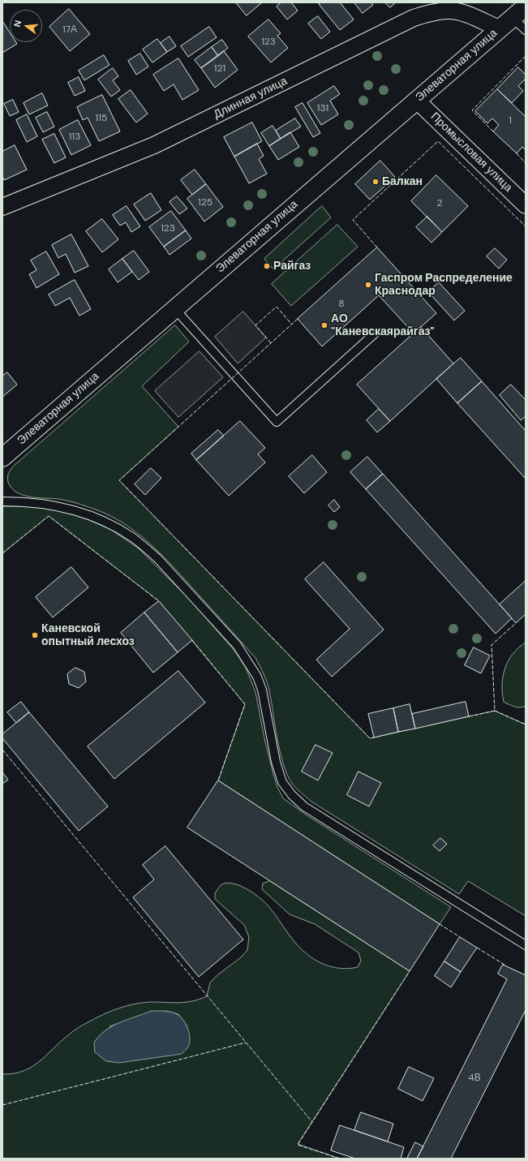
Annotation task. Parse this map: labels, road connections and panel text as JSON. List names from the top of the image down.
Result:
{
  "streets": {
    "street": ["Элеваторная улица", "Длинная улица", "Промысловая улица"]
  },
  "crossings": [
    ["Элеваторная улица", "Длинная улица"],
    ["Элеваторная улица", "Промысловая улица"]
  ],
  "places": [
    "Балкан",
    "Райгаз",
    "Гаспром Распределение Краснодар",
    "АО \"Каневскаярайгаз\"",
    "Каневской опытный лесхоз"
  ],
  "house_numbers": [
    "17А",
    "123",
    "121",
    "131",
    "115",
    "1",
    "113",
    "125",
    "2",
    "123",
    "8",
    "4В"
  ],
  "north": "left"
}
